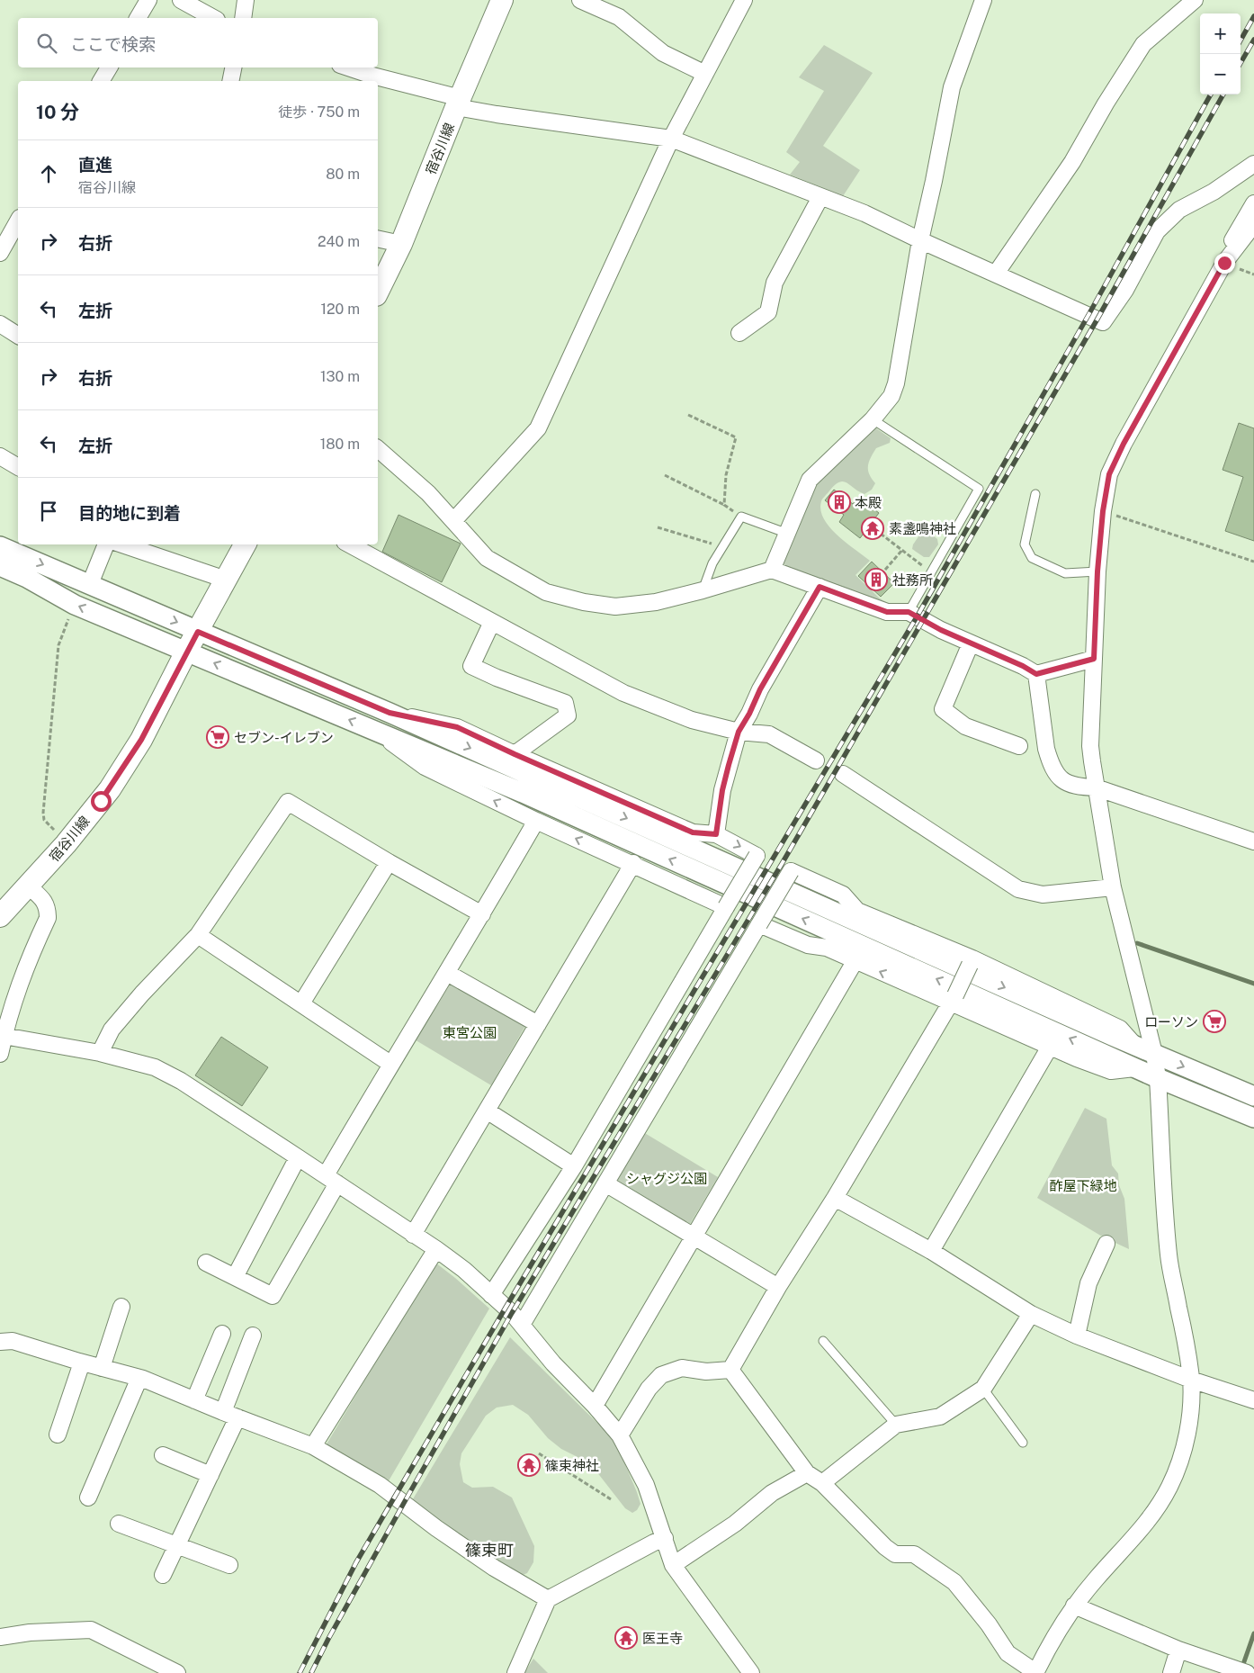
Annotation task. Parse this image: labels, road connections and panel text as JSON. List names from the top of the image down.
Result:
{
  "streets": {
    "main road": ["宿谷川線"]
  },
  "districts": ["篠束町"],
  "parks": ["東宮公園", "シャグジ公園", "酢屋下緑地"],
  "places": {
    "building": ["本殿", "社務所"],
    "temple": ["素盞鳴神社", "篠束神社", "医王寺"],
    "supermarket": ["セブン-イレブン", "ローソン"]
  },
  "page": {
    "map_buttons": ["+", "−"],
    "search": "ここで検索",
    "heading": ["10 分", "徒歩 · 750 m"],
    "list": [
      ["直進", "宿谷川線", "80 m"],
      ["右折", "240 m"],
      ["左折", "120 m"],
      ["右折", "130 m"],
      ["左折", "180 m"],
      "目的地に到着"
    ]
  }
}
